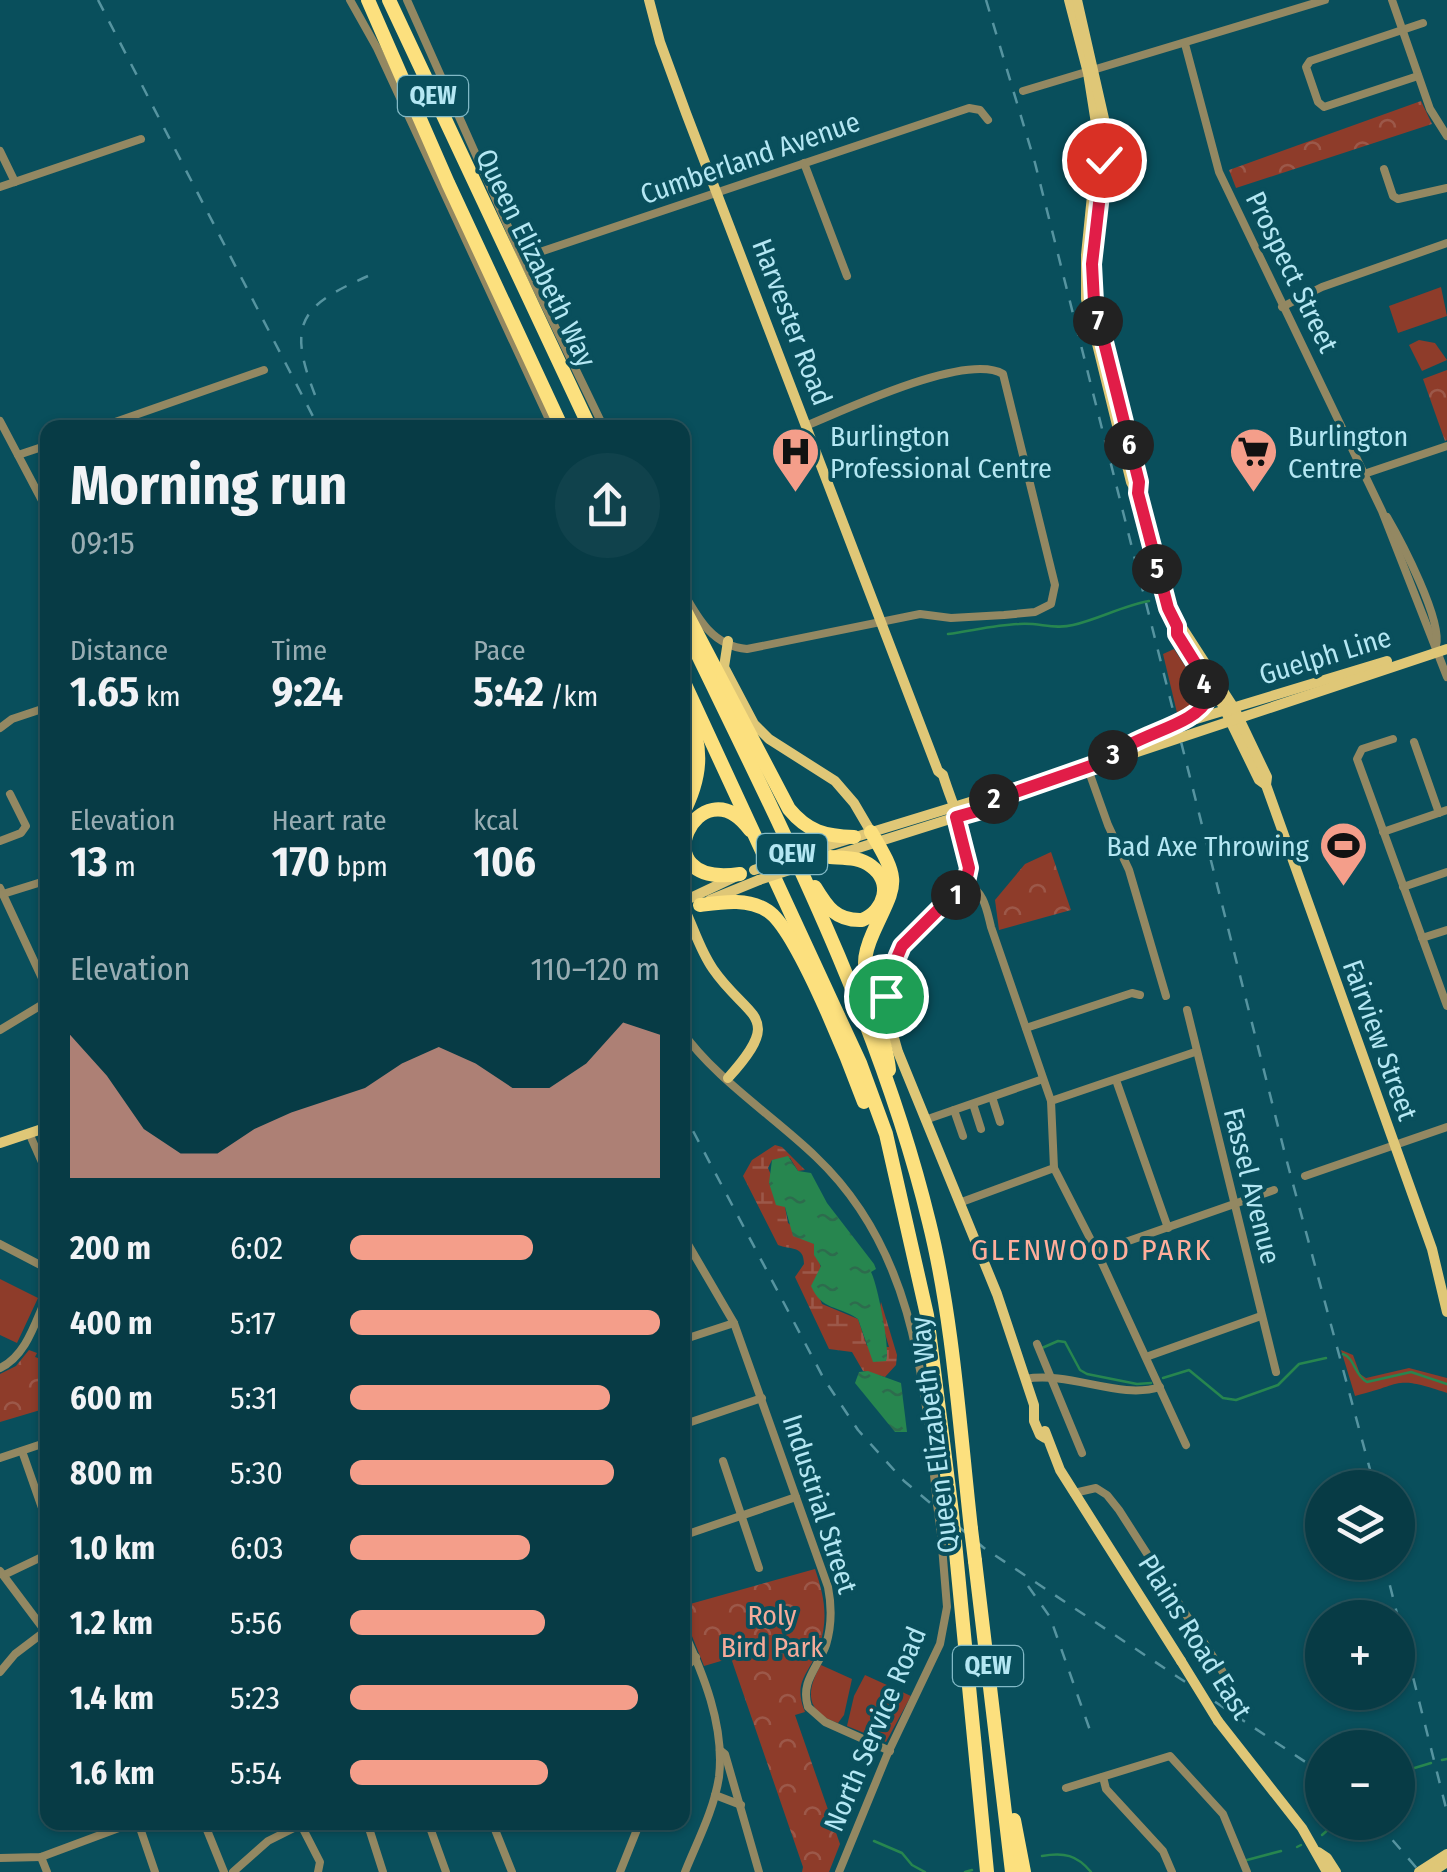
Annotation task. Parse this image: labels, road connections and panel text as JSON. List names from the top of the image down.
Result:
{
  "streets": {
    "highway": ["QEW", "Queen Elizabeth Way"],
    "main road": [
      "Harvester Road",
      "Guelph Line",
      "Fairview Street",
      "Plains Road East"
    ],
    "street": [
      "Cumberland Avenue",
      "Prospect Street",
      "Fassel Avenue",
      "Industrial Street",
      "North Service Road"
    ]
  },
  "crossings": [
    ["Cumberland Avenue", "Harvester Road"],
    ["Prospect Street", "Guelph Line"],
    ["Harvester Road", "Guelph Line"],
    ["Guelph Line", "Fairview Street"],
    ["Industrial Street", "North Service Road"]
  ],
  "districts": ["GLENWOOD PARK"],
  "parks": ["Roly Bird Park"],
  "places": {
    "hospital": ["Burlington Professional Centre"],
    "supermarket": ["Burlington Centre"],
    "sports": ["Bad Axe Throwing"]
  },
  "page": {
    "pins": [
      "7",
      "6",
      "5",
      "4",
      "3",
      "2",
      "1"
    ],
    "heading": ["Morning run", "09:15"],
    "stats": [
      ["Distance", "1.65 km"],
      ["Time", "9:24"],
      ["Pace", "5:42 /km"],
      ["Elevation", "13 m"],
      ["Heart rate", "170 bpm"],
      ["kcal", "106"]
    ],
    "chart": ["Elevation", "110–120 m"],
    "list": [
      {
        "name": "200 m",
        "note": "6:02"
      },
      {
        "name": "400 m",
        "note": "5:17"
      },
      {
        "name": "600 m",
        "note": "5:31"
      },
      {
        "name": "800 m",
        "note": "5:30"
      },
      {
        "name": "1.0 km",
        "note": "6:03"
      },
      {
        "name": "1.2 km",
        "note": "5:56"
      },
      {
        "name": "1.4 km",
        "note": "5:23"
      },
      {
        "name": "1.6 km",
        "note": "5:54"
      }
    ],
    "map_buttons": ["+", "−"]
  }
}
